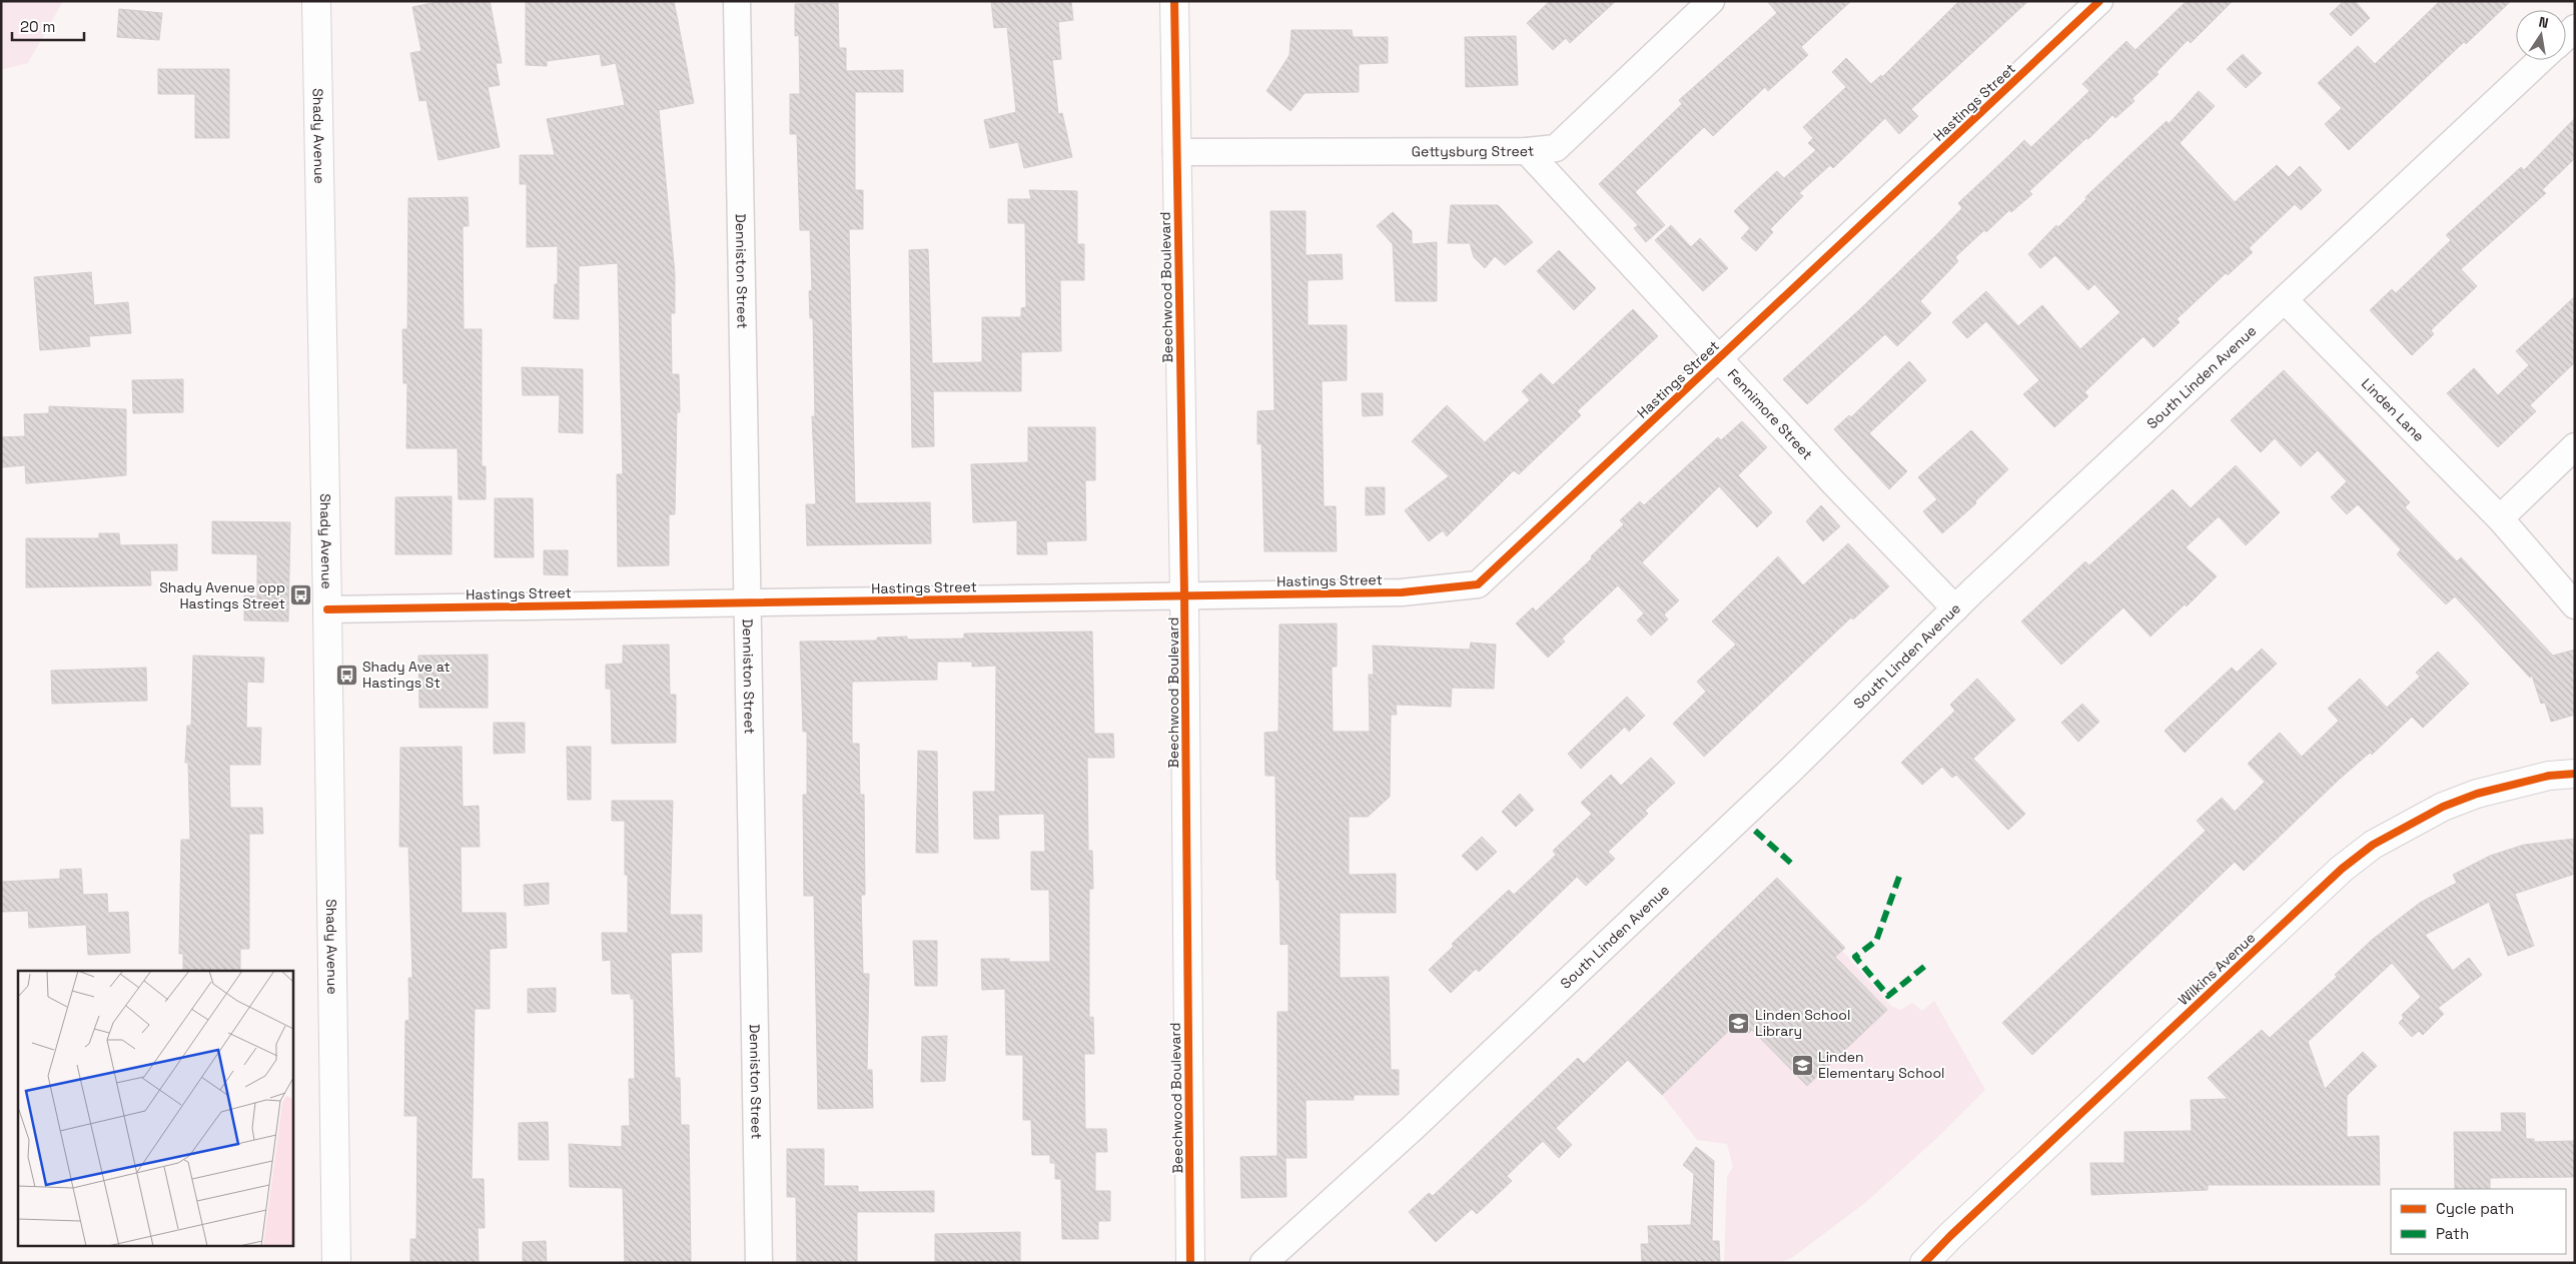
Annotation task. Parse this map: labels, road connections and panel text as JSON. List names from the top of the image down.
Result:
{
  "streets": {
    "main road": ["Shady Avenue", "Beechwood Boulevard", "Wilkins Avenue"],
    "street": [
      "Hastings Street",
      "Gettysburg Street",
      "Denniston Street",
      "South Linden Avenue",
      "Linden Lane",
      "Fennimore Street"
    ]
  },
  "crossings": [
    ["Hastings Street", "Shady Avenue"],
    ["Hastings Street", "Denniston Street"],
    ["Hastings Street", "Beechwood Boulevard"],
    ["Hastings Street", "Fennimore Street"],
    ["Gettysburg Street", "Beechwood Boulevard"],
    ["Gettysburg Street", "Fennimore Street"],
    ["South Linden Avenue", "Linden Lane"],
    ["South Linden Avenue", "Fennimore Street"]
  ],
  "places": {
    "bus stop": ["Shady Avenue opp Hastings Street", "Shady Ave at Hastings St"],
    "school or university": ["Linden School Library", "Linden Elementary School"]
  },
  "legend": ["Cycle path", "Path"],
  "scale_bar": "20 m",
  "north": "top"
}
